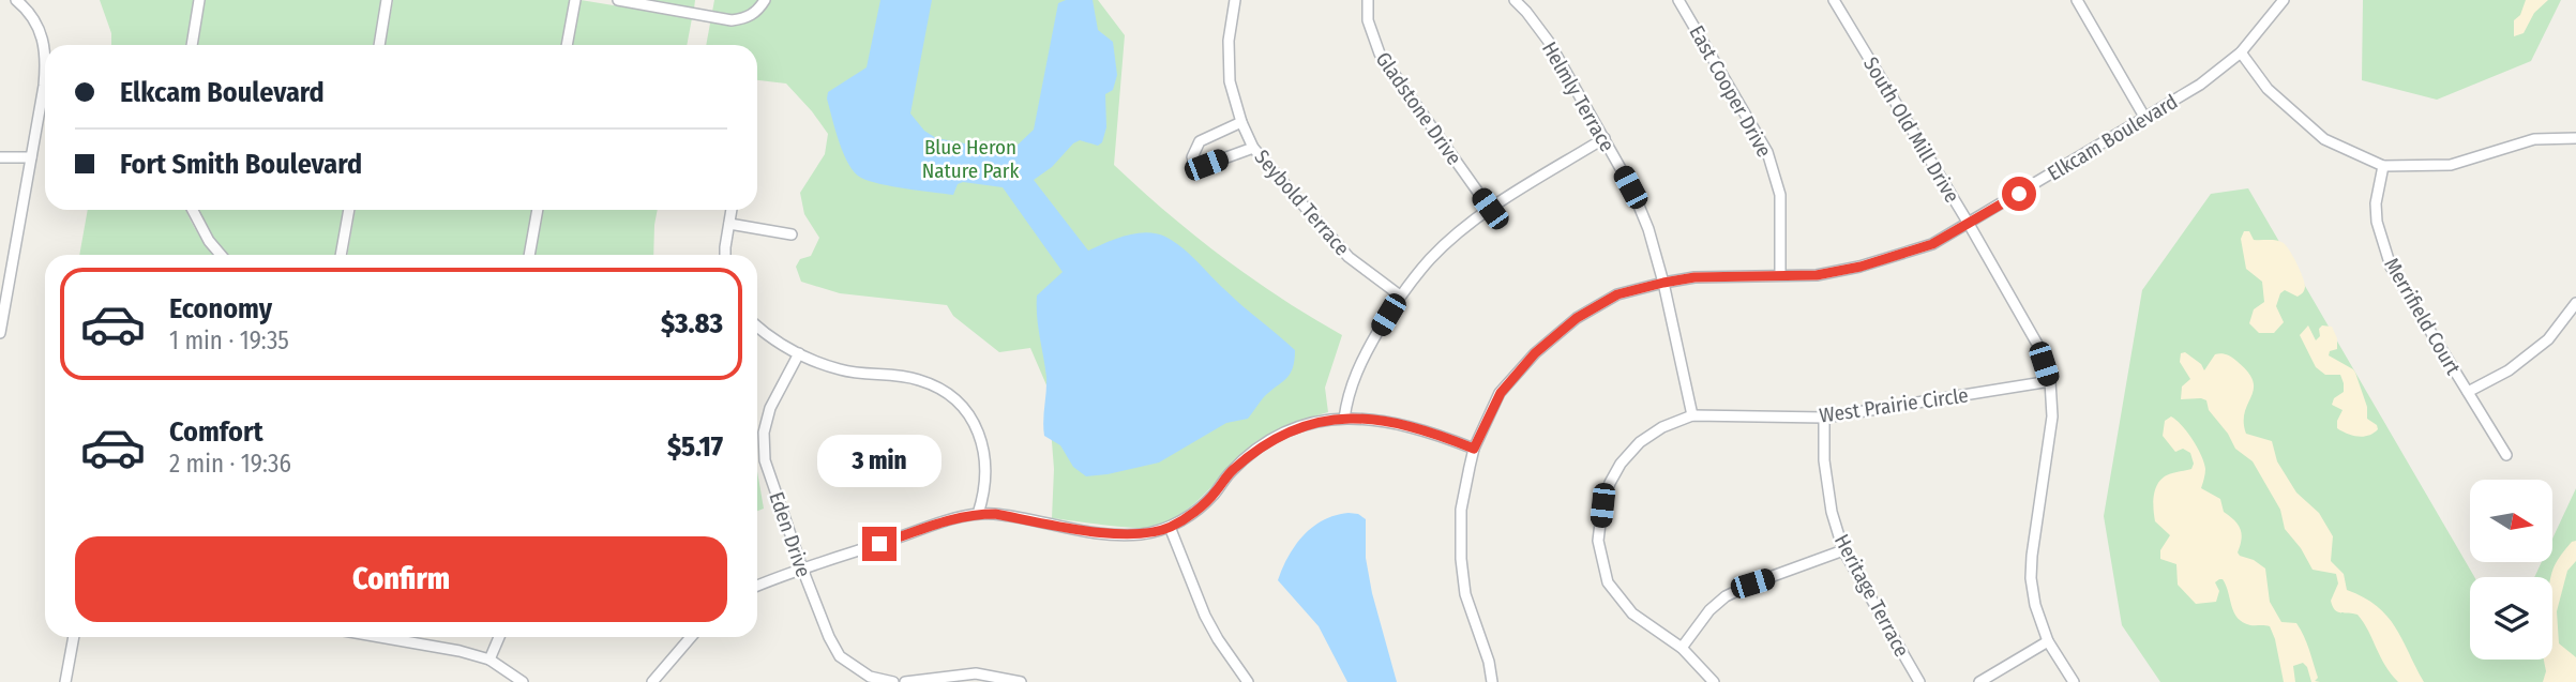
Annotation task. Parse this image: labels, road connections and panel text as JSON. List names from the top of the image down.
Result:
{
  "streets": {
    "street": [
      "East Cooper Drive",
      "Helmly Terrace",
      "Gladstone Drive",
      "South Old Mill Drive",
      "Elkcam Boulevard",
      "Seybold Terrace",
      "Merrifield Court",
      "West Prairie Circle",
      "Eden Drive",
      "Heritage Terrace"
    ]
  },
  "crossings": [
    ["East Cooper Drive", "Elkcam Boulevard"],
    ["Helmly Terrace", "Elkcam Boulevard"],
    ["Helmly Terrace", "West Prairie Circle"],
    ["South Old Mill Drive", "Elkcam Boulevard"],
    ["South Old Mill Drive", "West Prairie Circle"],
    ["West Prairie Circle", "Heritage Terrace"]
  ],
  "parks": ["Blue Heron Nature Park"],
  "north": "right",
  "page": {
    "banner": ["Elkcam Boulevard", "Fort Smith Boulevard"],
    "list": [
      {
        "name": "Economy",
        "note": "1 min · 19:35",
        "value": "$3.83"
      },
      {
        "name": "Comfort",
        "note": "2 min · 19:36",
        "value": "$5.17"
      }
    ],
    "bubble": "3 min",
    "buttons": "Confirm"
  }
}
